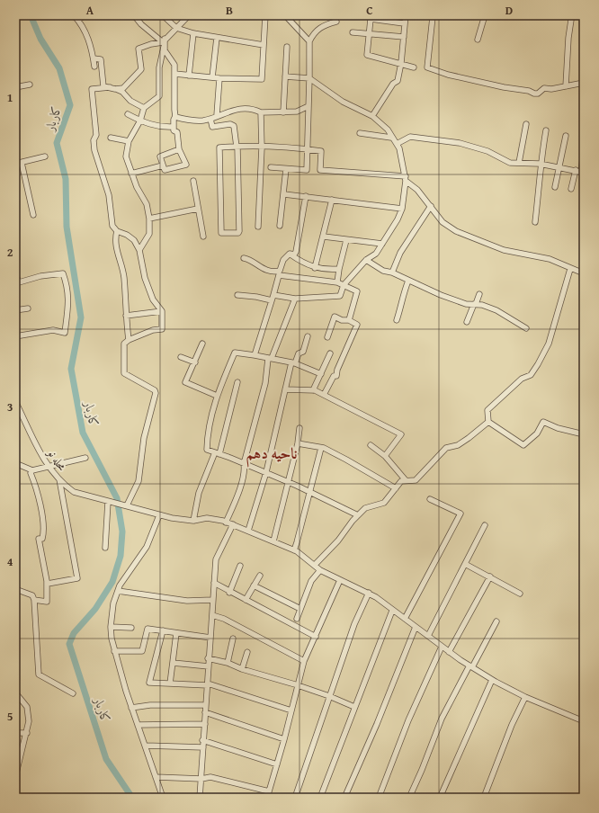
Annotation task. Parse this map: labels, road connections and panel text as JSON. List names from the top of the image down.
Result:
{
  "streets": {
    "street": ["محله نو"]
  },
  "districts": ["ناحیه دهم"],
  "water": ["کاربار"],
  "grid": {
    "columns": [
      "A",
      "B",
      "C",
      "D"
    ],
    "rows": [
      "1",
      "2",
      "3",
      "4",
      "5"
    ]
  }
}
